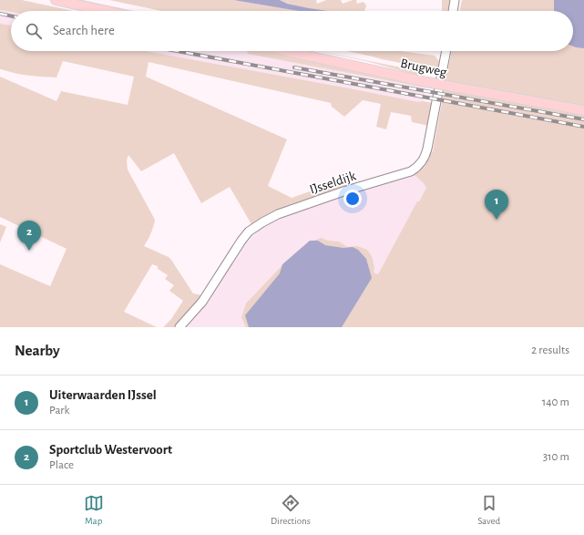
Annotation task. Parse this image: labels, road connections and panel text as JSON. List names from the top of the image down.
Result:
{
  "streets": {
    "main road": ["Brugweg"],
    "street": ["IJsseldijk"]
  },
  "page": {
    "search": "Search here",
    "pins": ["1", "2"],
    "heading": ["Nearby", "2 results"],
    "list": [
      {
        "mark": "1",
        "name": "Uiterwaarden IJssel",
        "note": "Park",
        "value": "140 m"
      },
      {
        "mark": "2",
        "name": "Sportclub Westervoort",
        "note": "Place",
        "value": "310 m"
      }
    ],
    "nav": ["Map", "Directions", "Saved"]
  }
}
